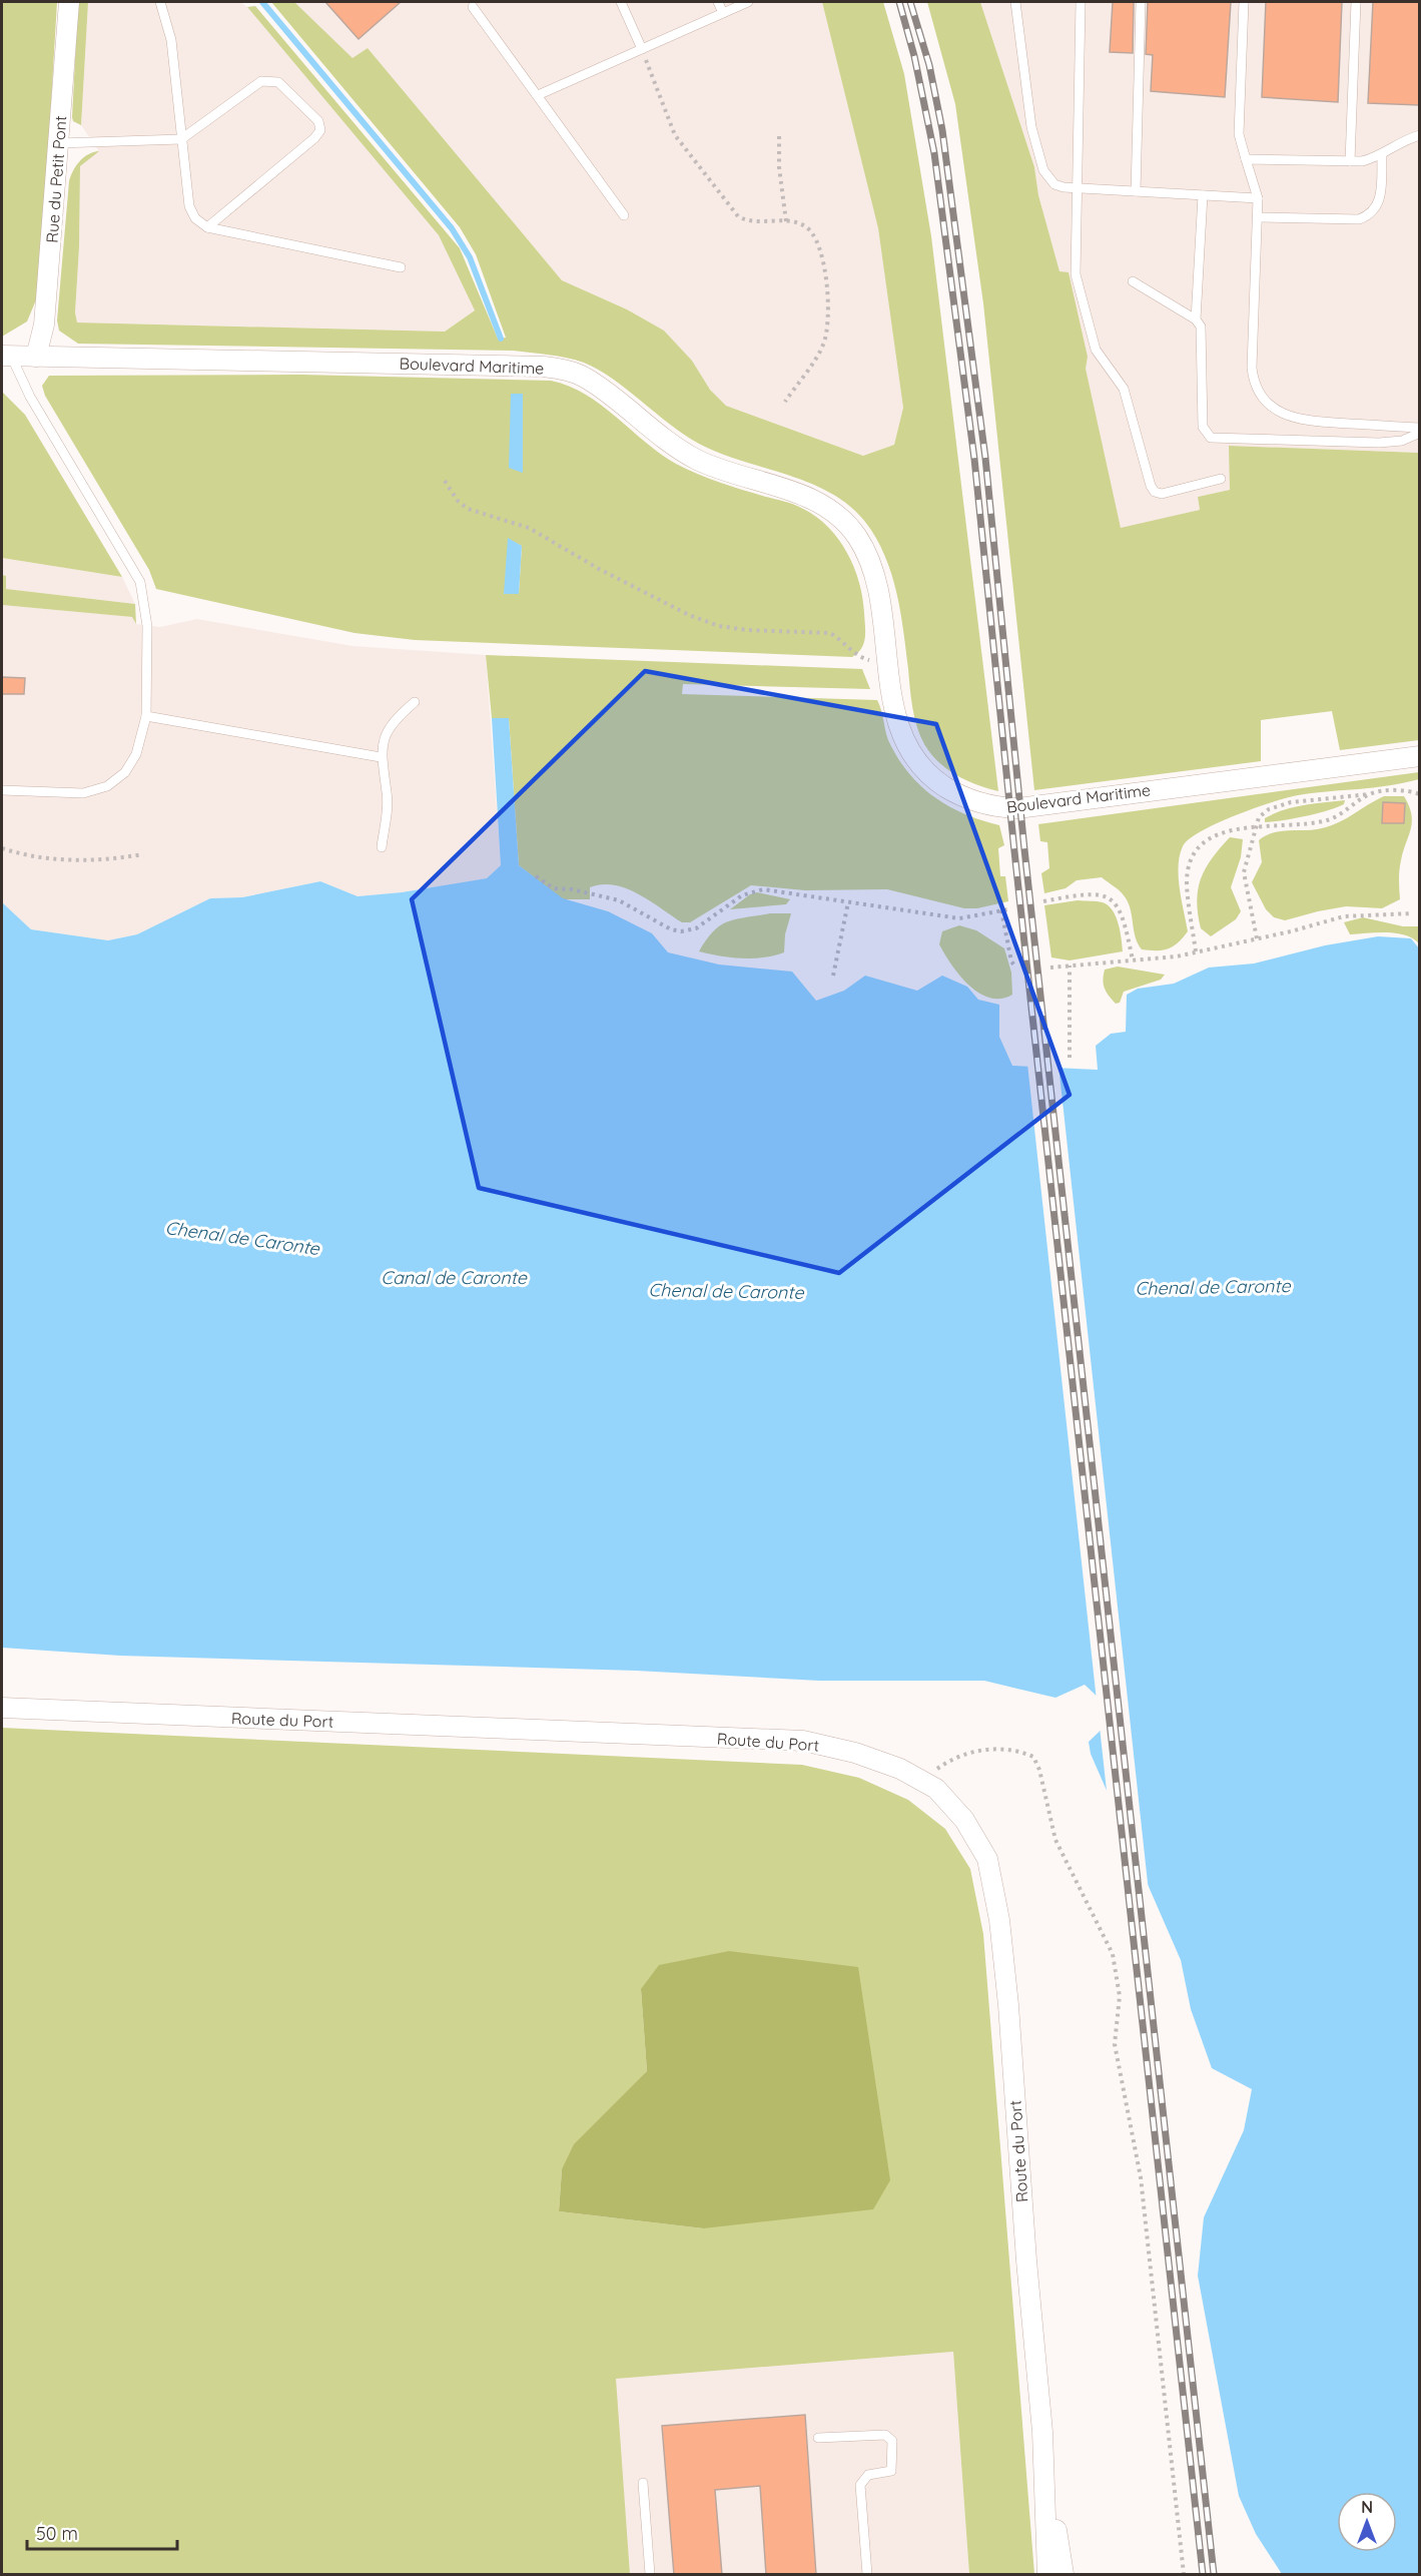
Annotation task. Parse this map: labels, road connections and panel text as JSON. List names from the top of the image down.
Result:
{
  "streets": {
    "street": ["Rue du Petit Pont", "Boulevard Maritime", "Route du Port"]
  },
  "crossings": [
    ["Rue du Petit Pont", "Boulevard Maritime"]
  ],
  "water": ["Chenal de Caronte", "Canal de Caronte"],
  "scale_bar": "50 m",
  "north": "top"
}
